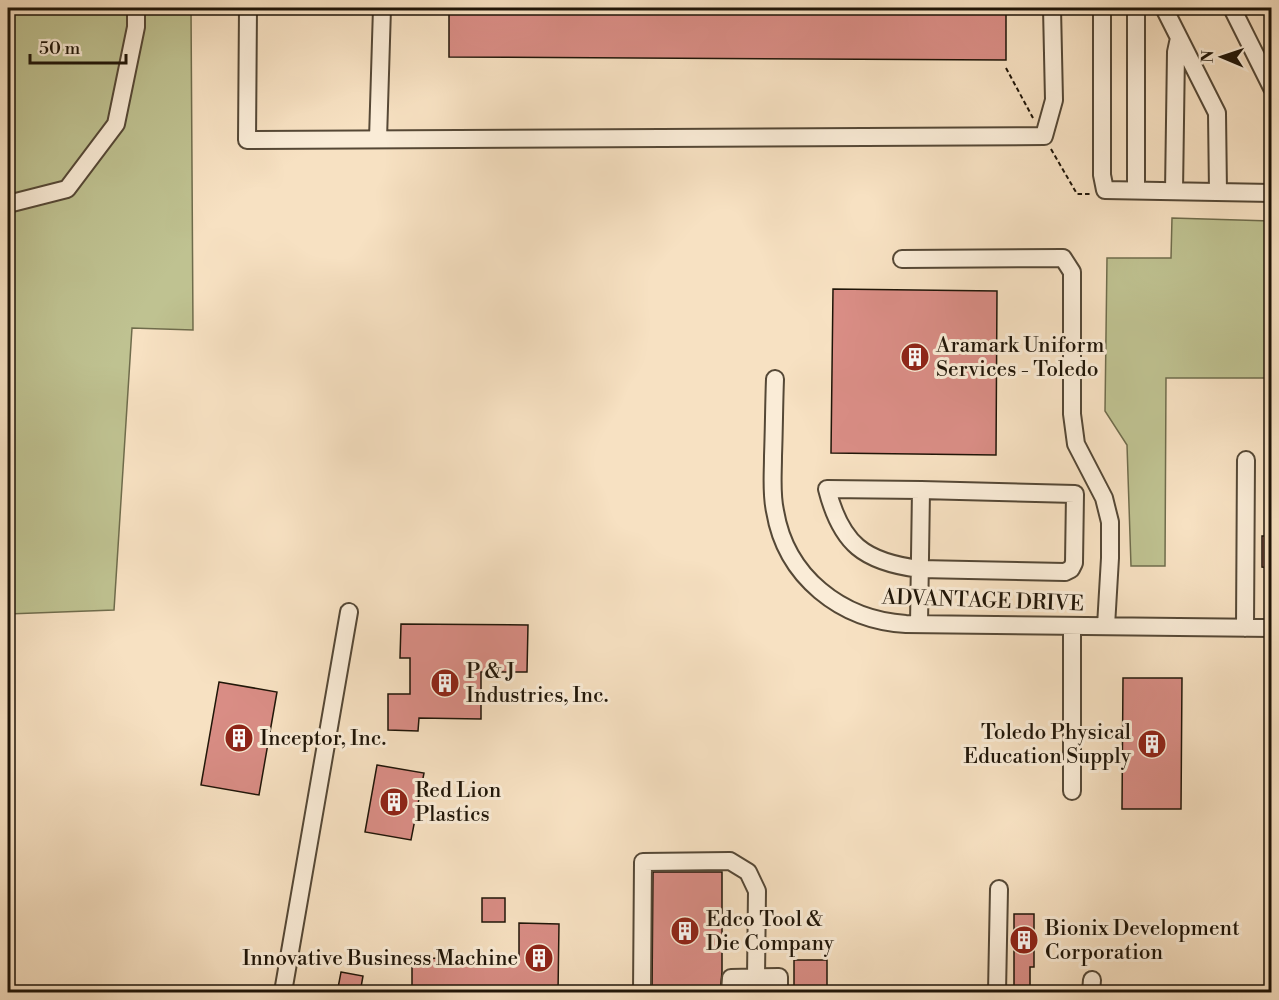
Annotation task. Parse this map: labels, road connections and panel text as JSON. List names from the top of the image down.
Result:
{
  "streets": {
    "street": ["ADVANTAGE DRIVE"]
  },
  "places": {
    "building": [
      "Aramark Uniform Services - Toledo",
      "P & J Industries, Inc.",
      "Inceptor, Inc.",
      "Toledo Physical Education Supply",
      "Red Lion Plastics",
      "Edco Tool & Die Company",
      "Bionix Development Corporation",
      "Innovative Business Machine"
    ]
  },
  "scale_bar": "50 m",
  "north": "left"
}
